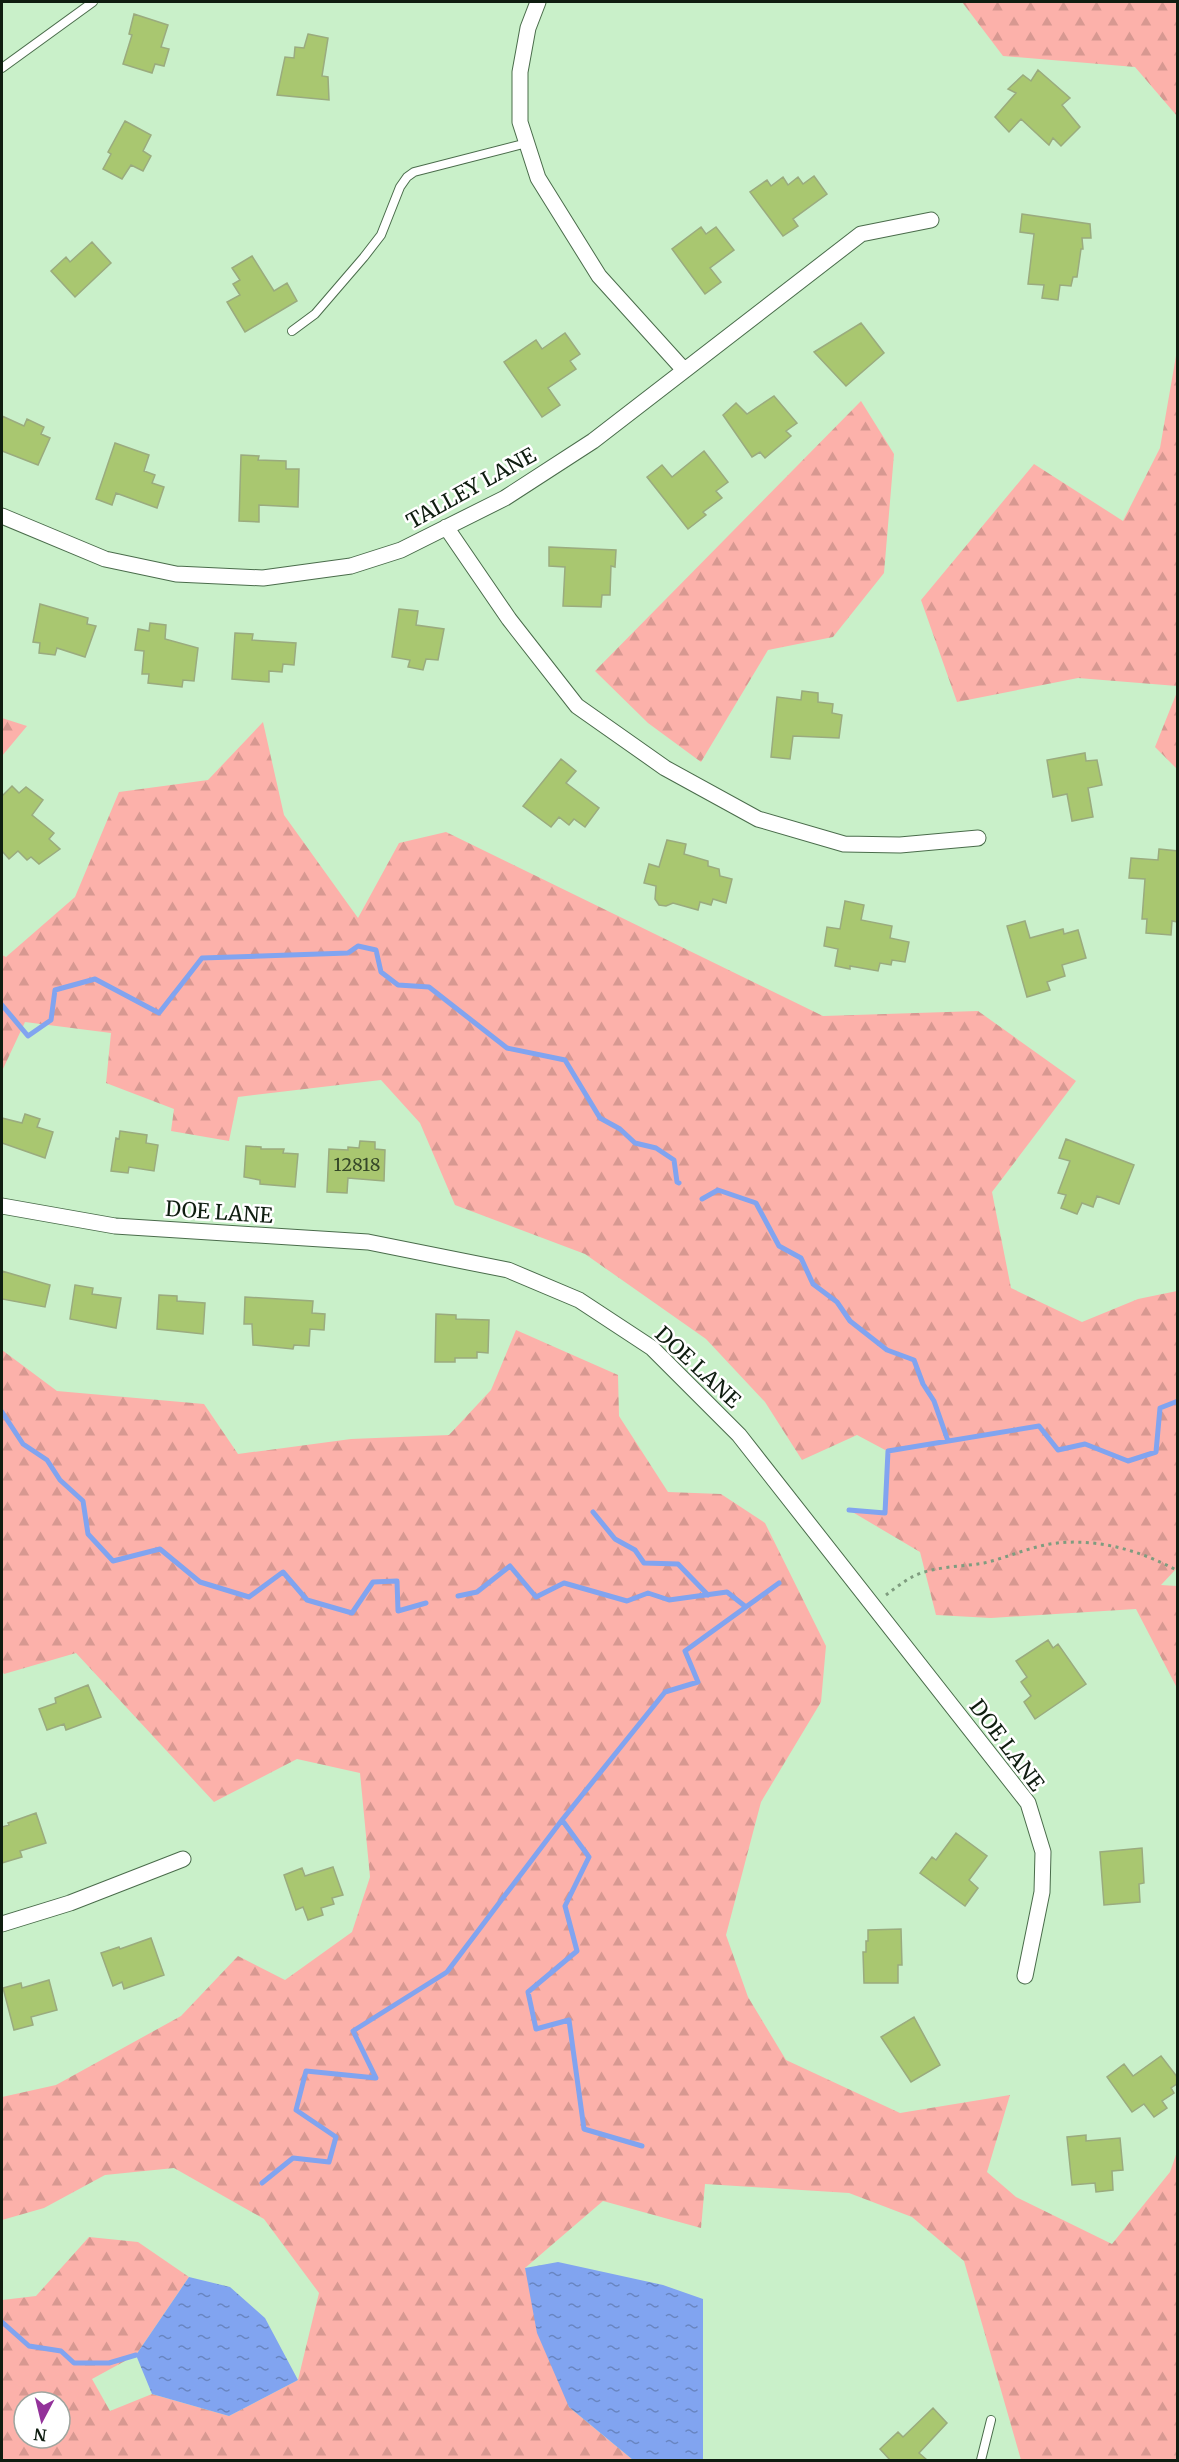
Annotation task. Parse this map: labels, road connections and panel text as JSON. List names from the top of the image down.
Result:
{
  "streets": {
    "street": ["TALLEY LANE", "DOE LANE"]
  },
  "house_numbers": ["12818"],
  "north": "bottom"
}
